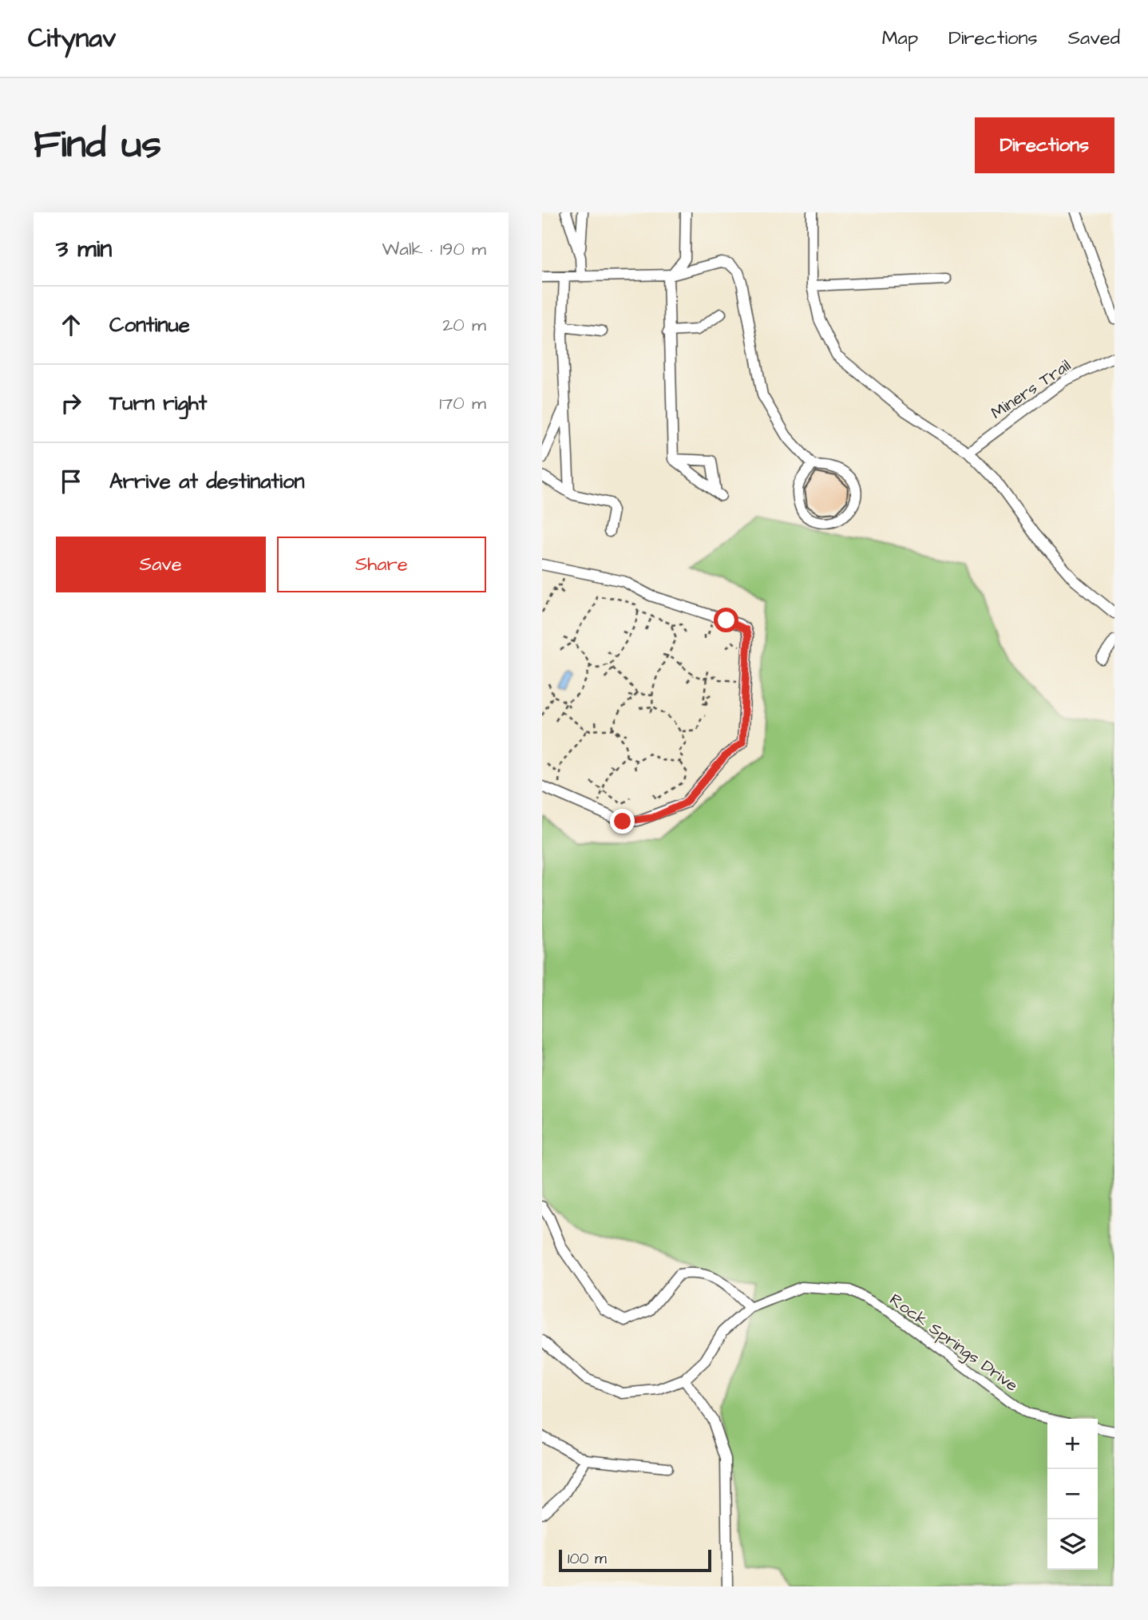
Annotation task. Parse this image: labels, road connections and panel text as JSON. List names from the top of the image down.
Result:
{
  "streets": {
    "street": ["Miners Trail", "Rock Springs Drive"]
  },
  "scale_bar": "100 m",
  "page": {
    "header": "Citynav",
    "nav": ["Map", "Directions", "Saved"],
    "buttons": [
      "Directions",
      ["Save", "Share"]
    ],
    "title": "Find us",
    "heading": ["3 min", "Walk · 190 m"],
    "list": [
      ["Continue", "20 m"],
      ["Turn right", "170 m"],
      "Arrive at destination"
    ],
    "map_buttons": ["+", "−"],
    "scale": "100 m"
  }
}
